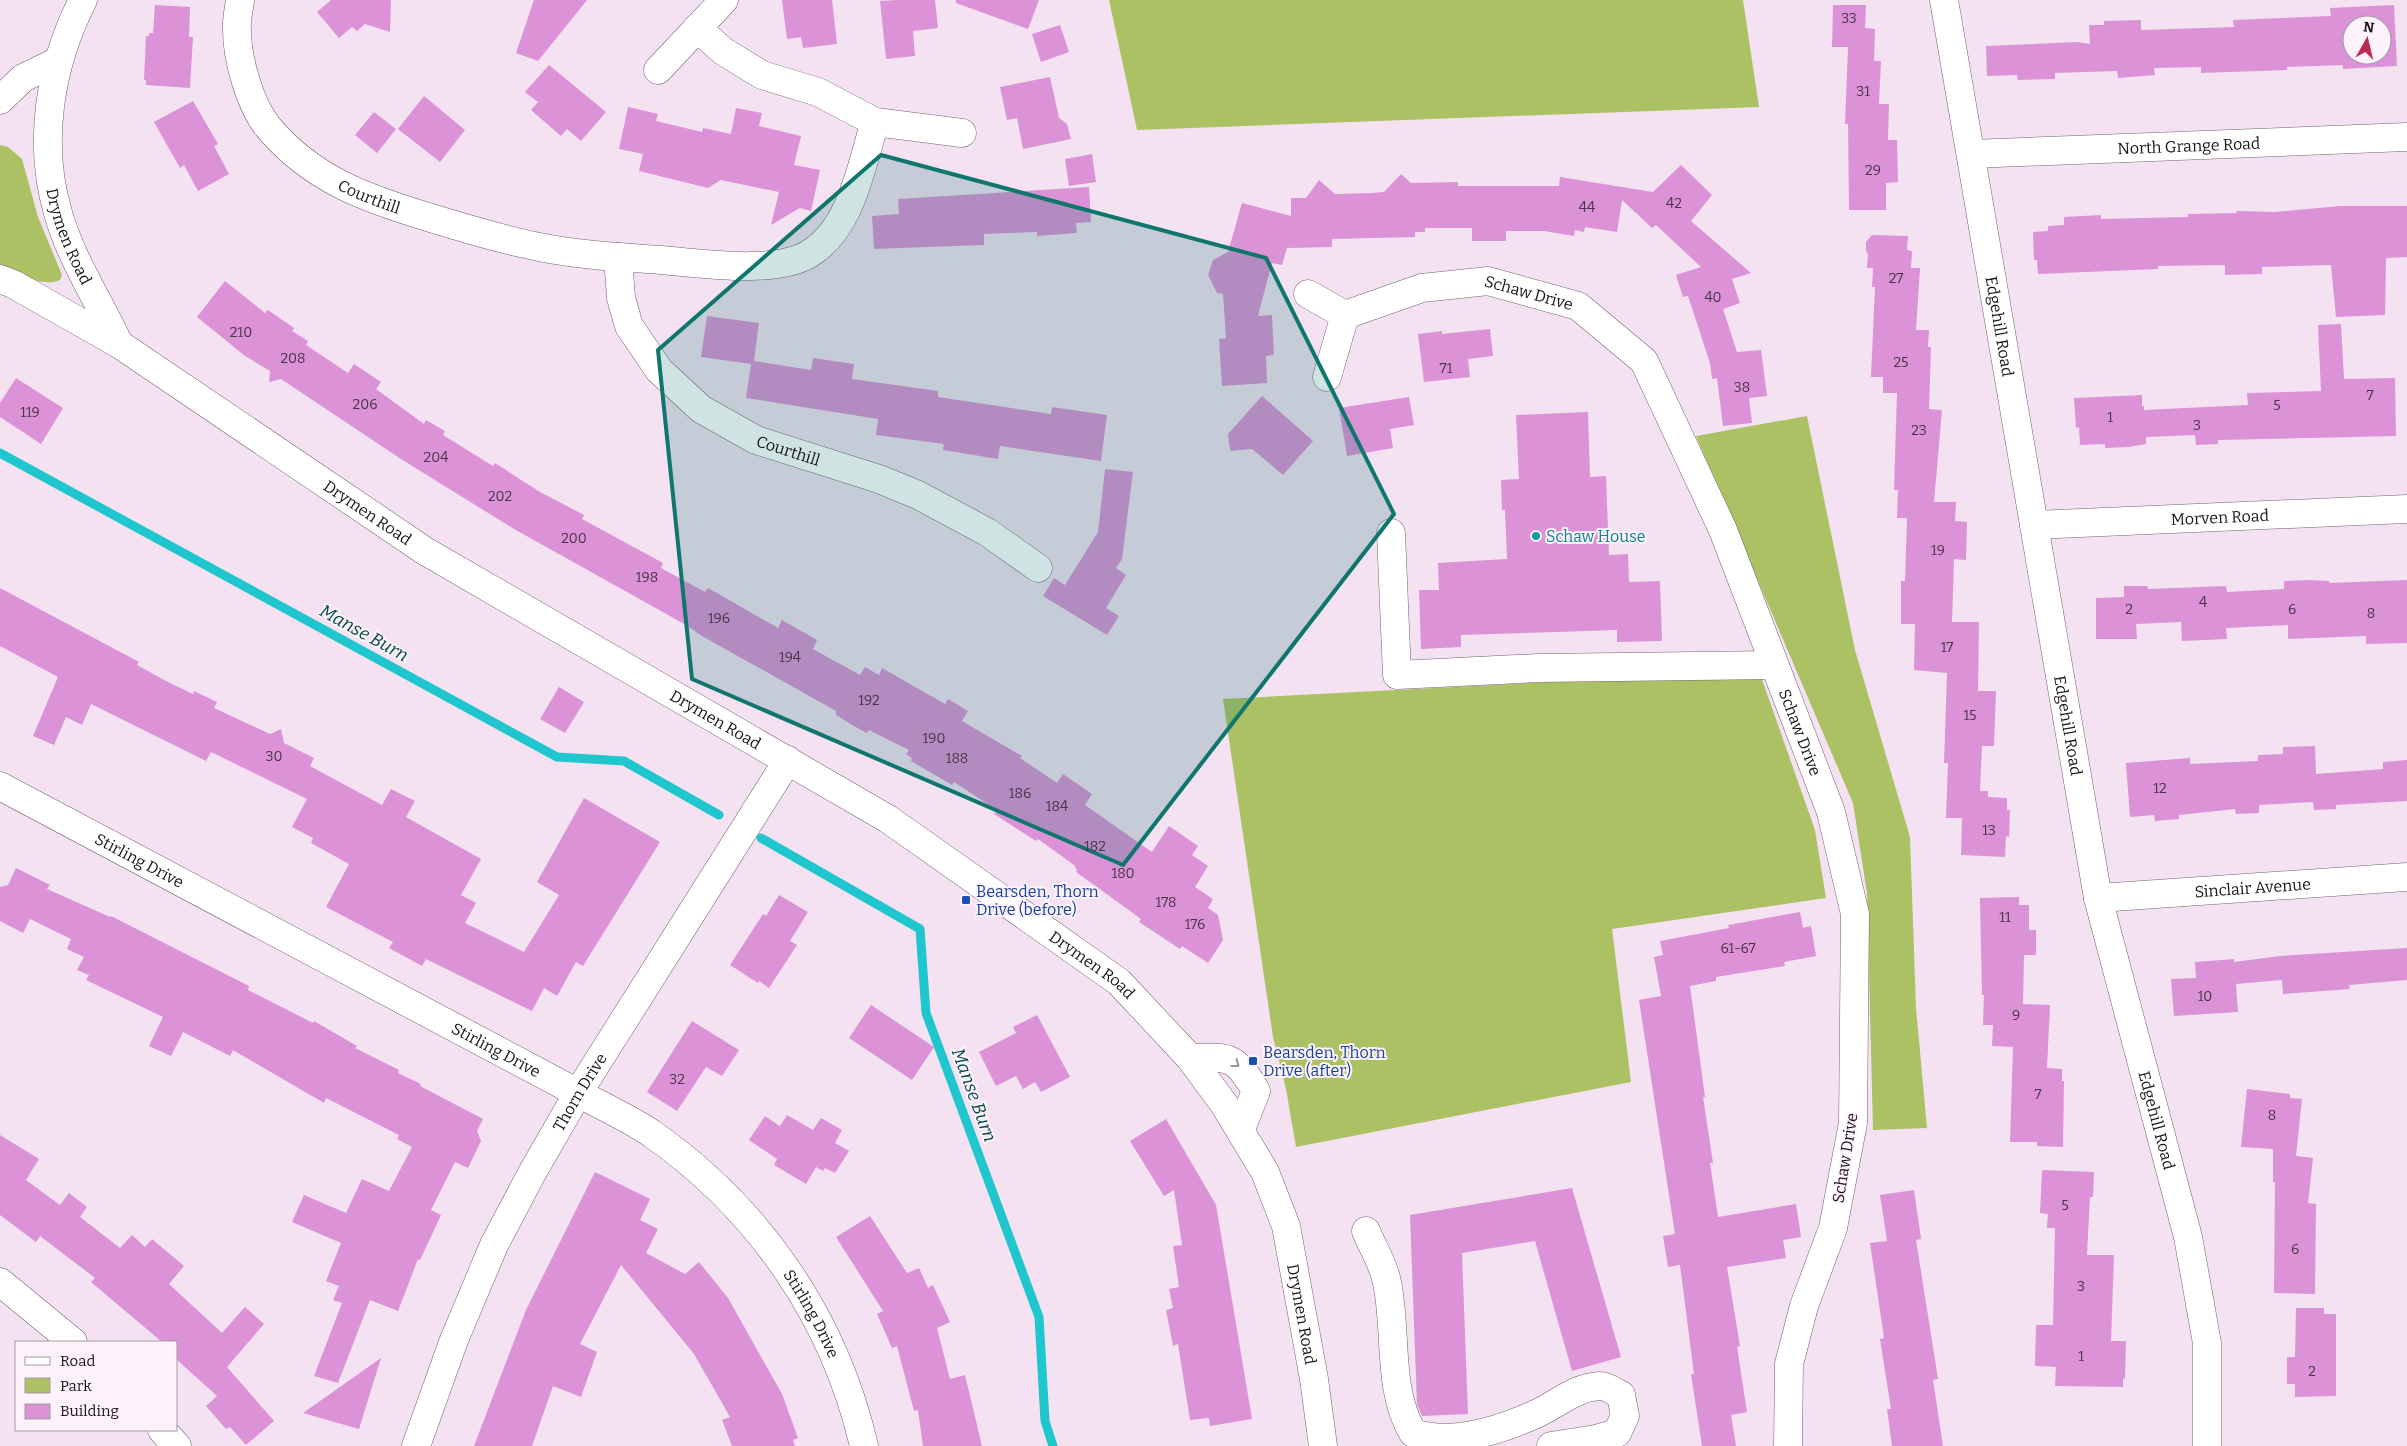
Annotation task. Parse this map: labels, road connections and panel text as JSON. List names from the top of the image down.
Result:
{
  "streets": {
    "street": [
      "North Grange Road",
      "Courthill",
      "Drymen Road",
      "Schaw Drive",
      "Edgehill Road",
      "Morven Road",
      "Stirling Drive",
      "Sinclair Avenue",
      "Thorn Drive"
    ]
  },
  "crossings": [
    ["North Grange Road", "Edgehill Road"],
    ["Drymen Road", "Thorn Drive"],
    ["Edgehill Road", "Morven Road"],
    ["Edgehill Road", "Sinclair Avenue"],
    ["Stirling Drive", "Thorn Drive"]
  ],
  "water": ["Manse Burn"],
  "places": {
    "other": ["Schaw House"],
    "transit": ["Bearsden, Thorn Drive (before)", "Bearsden, Thorn Drive (after)"]
  },
  "house_numbers": [
    "33",
    "31",
    "29",
    "42",
    "44",
    "27",
    "40",
    "210",
    "208",
    "25",
    "71",
    "38",
    "7",
    "206",
    "5",
    "119",
    "1",
    "3",
    "23",
    "204",
    "202",
    "200",
    "19",
    "198",
    "4",
    "2",
    "6",
    "8",
    "196",
    "17",
    "194",
    "192",
    "15",
    "190",
    "30",
    "188",
    "12",
    "186",
    "184",
    "13",
    "182",
    "180",
    "178",
    "11",
    "176",
    "61-67",
    "10",
    "9",
    "32",
    "7",
    "8",
    "5",
    "6",
    "3",
    "1",
    "2"
  ],
  "legend": ["Road", "Park", "Building"],
  "north": "top"
}
